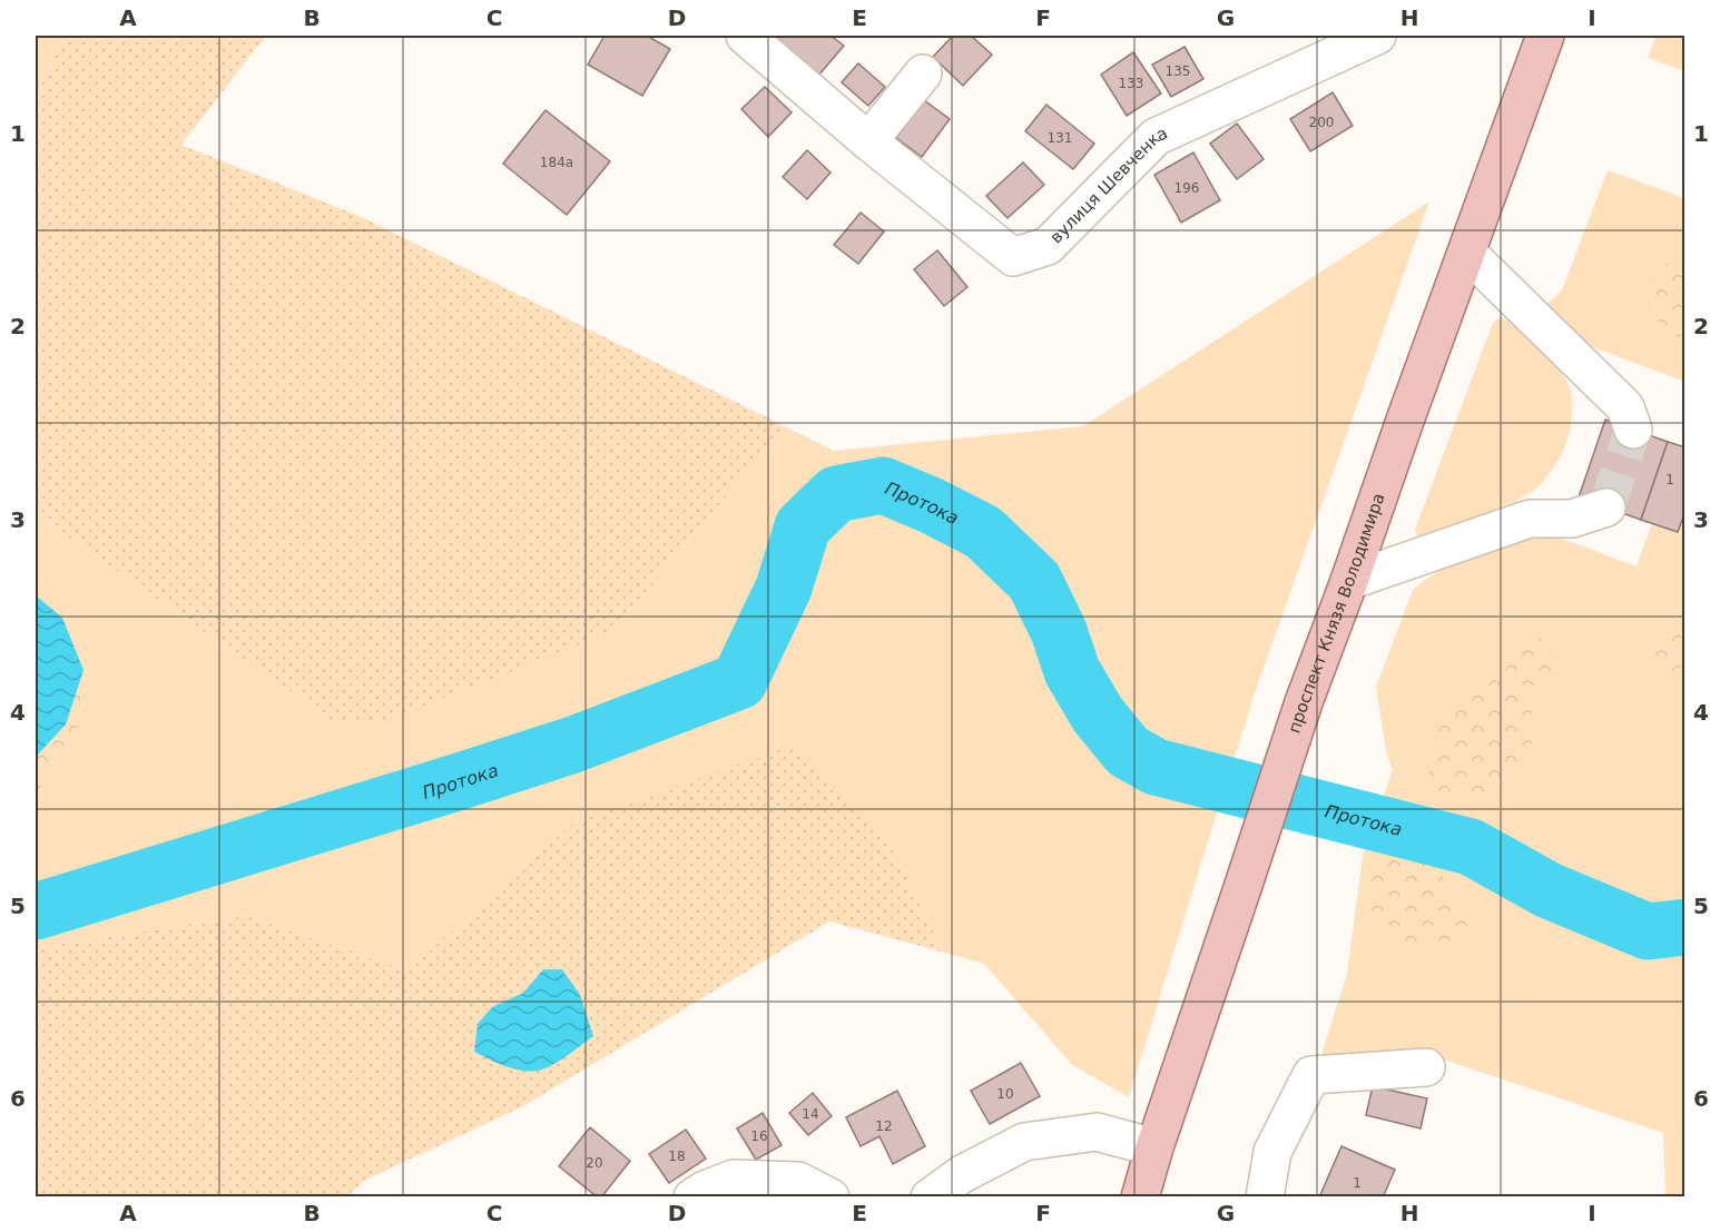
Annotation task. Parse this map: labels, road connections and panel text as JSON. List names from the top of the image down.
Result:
{
  "streets": {
    "main road": ["проспект Князя Володимира"],
    "street": ["вулиця Шевченка"]
  },
  "water": ["Протока"],
  "house_numbers": [
    "135",
    "133",
    "200",
    "131",
    "184а",
    "196",
    "1",
    "10",
    "14",
    "12",
    "16",
    "18",
    "20",
    "1"
  ],
  "grid": {
    "columns": [
      "A",
      "B",
      "C",
      "D",
      "E",
      "F",
      "G",
      "H",
      "I"
    ],
    "rows": [
      "1",
      "2",
      "3",
      "4",
      "5",
      "6"
    ]
  }
}
